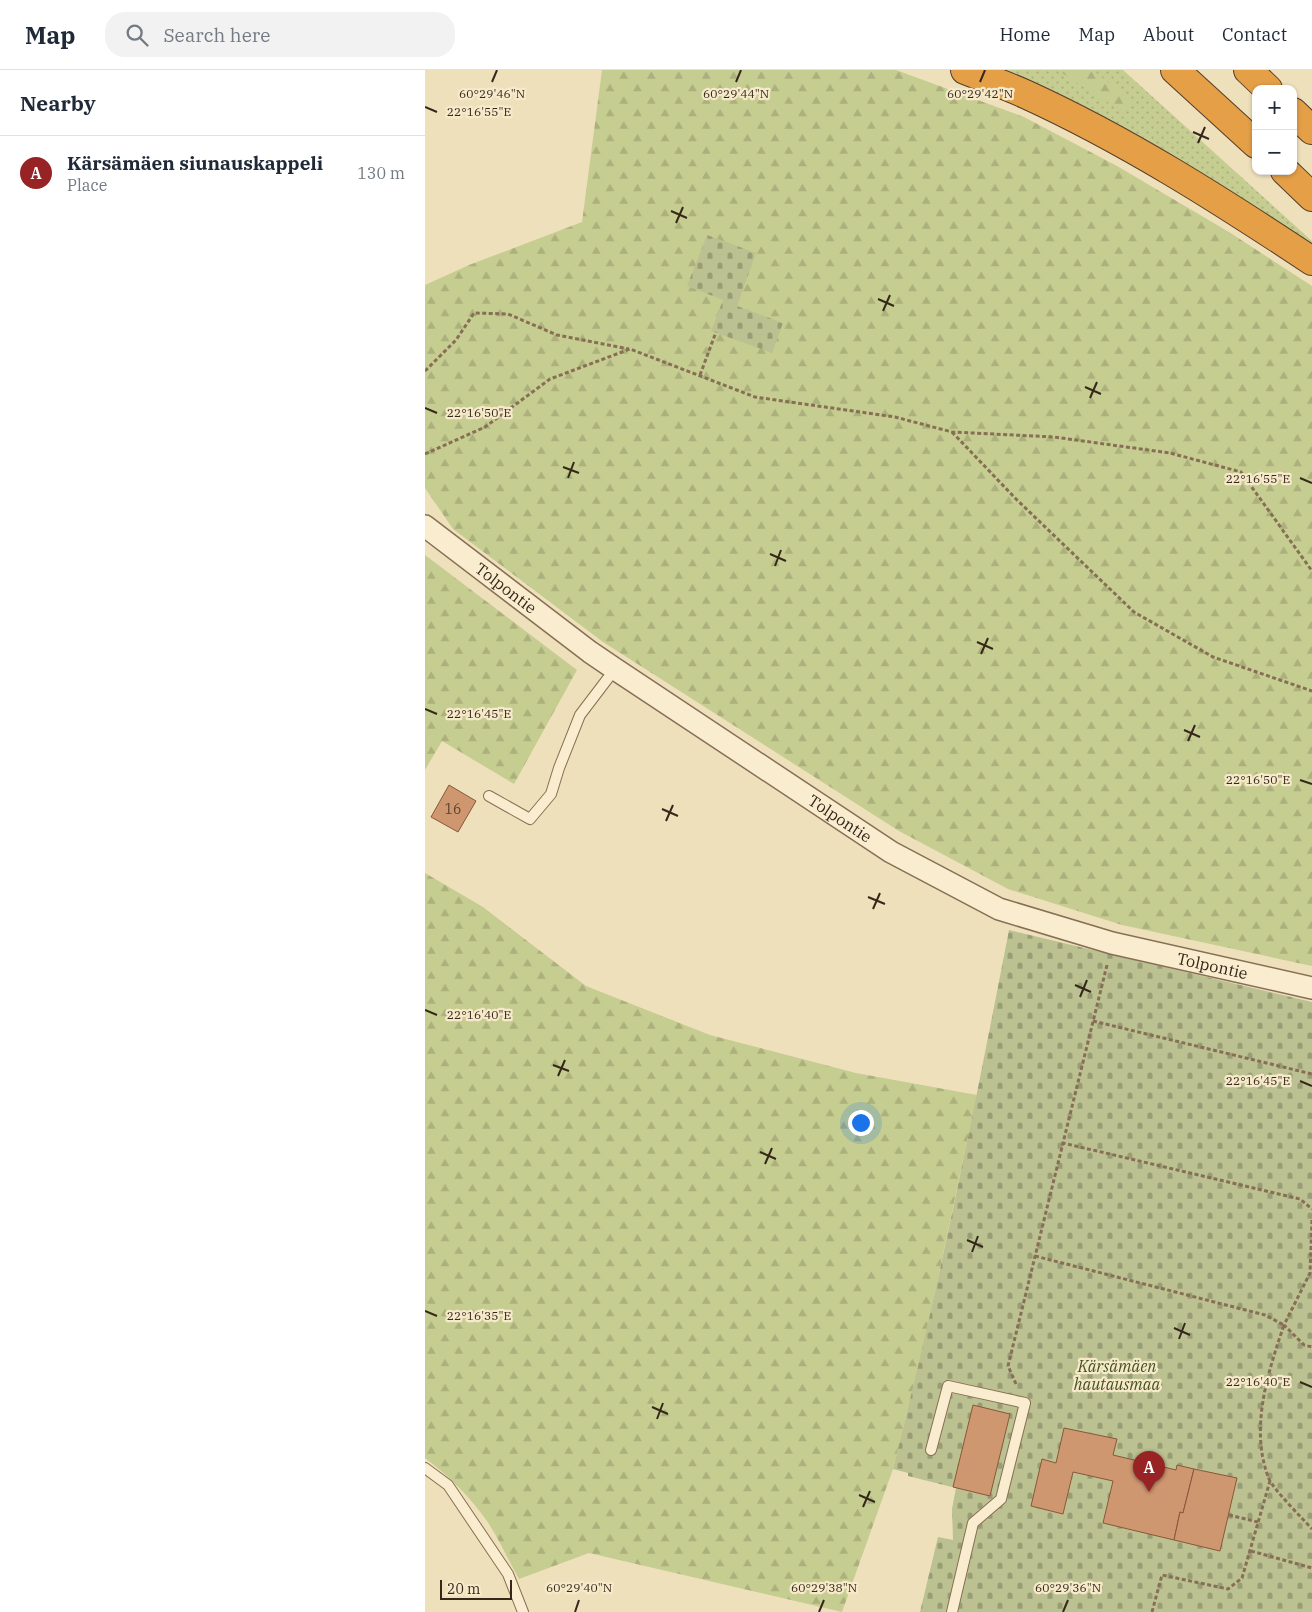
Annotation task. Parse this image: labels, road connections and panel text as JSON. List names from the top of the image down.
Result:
{
  "streets": {
    "street": ["Tolpontie"]
  },
  "parks": ["Kärsämäen hautausmaa"],
  "house_numbers": ["16"],
  "scale_bar": "20 m",
  "page": {
    "header": "Map",
    "search": "Search here",
    "nav": [
      "Home",
      "Map",
      "About",
      "Contact"
    ],
    "heading": "Nearby",
    "map_buttons": ["+", "−"],
    "list": [
      {
        "mark": "A",
        "name": "Kärsämäen siunauskappeli",
        "note": "Place",
        "value": "130 m"
      }
    ],
    "pins": "A",
    "scale": "20 m"
  },
  "coordinates": [
    "60°29'44\"N",
    "60°29'42\"N",
    "60°29'46\"N",
    "22°16'55\"E",
    "22°16'50\"E",
    "22°16'45\"E",
    "22°16'40\"E",
    "22°16'35\"E",
    "60°29'40\"N",
    "60°29'38\"N",
    "60°29'36\"N"
  ]
}
